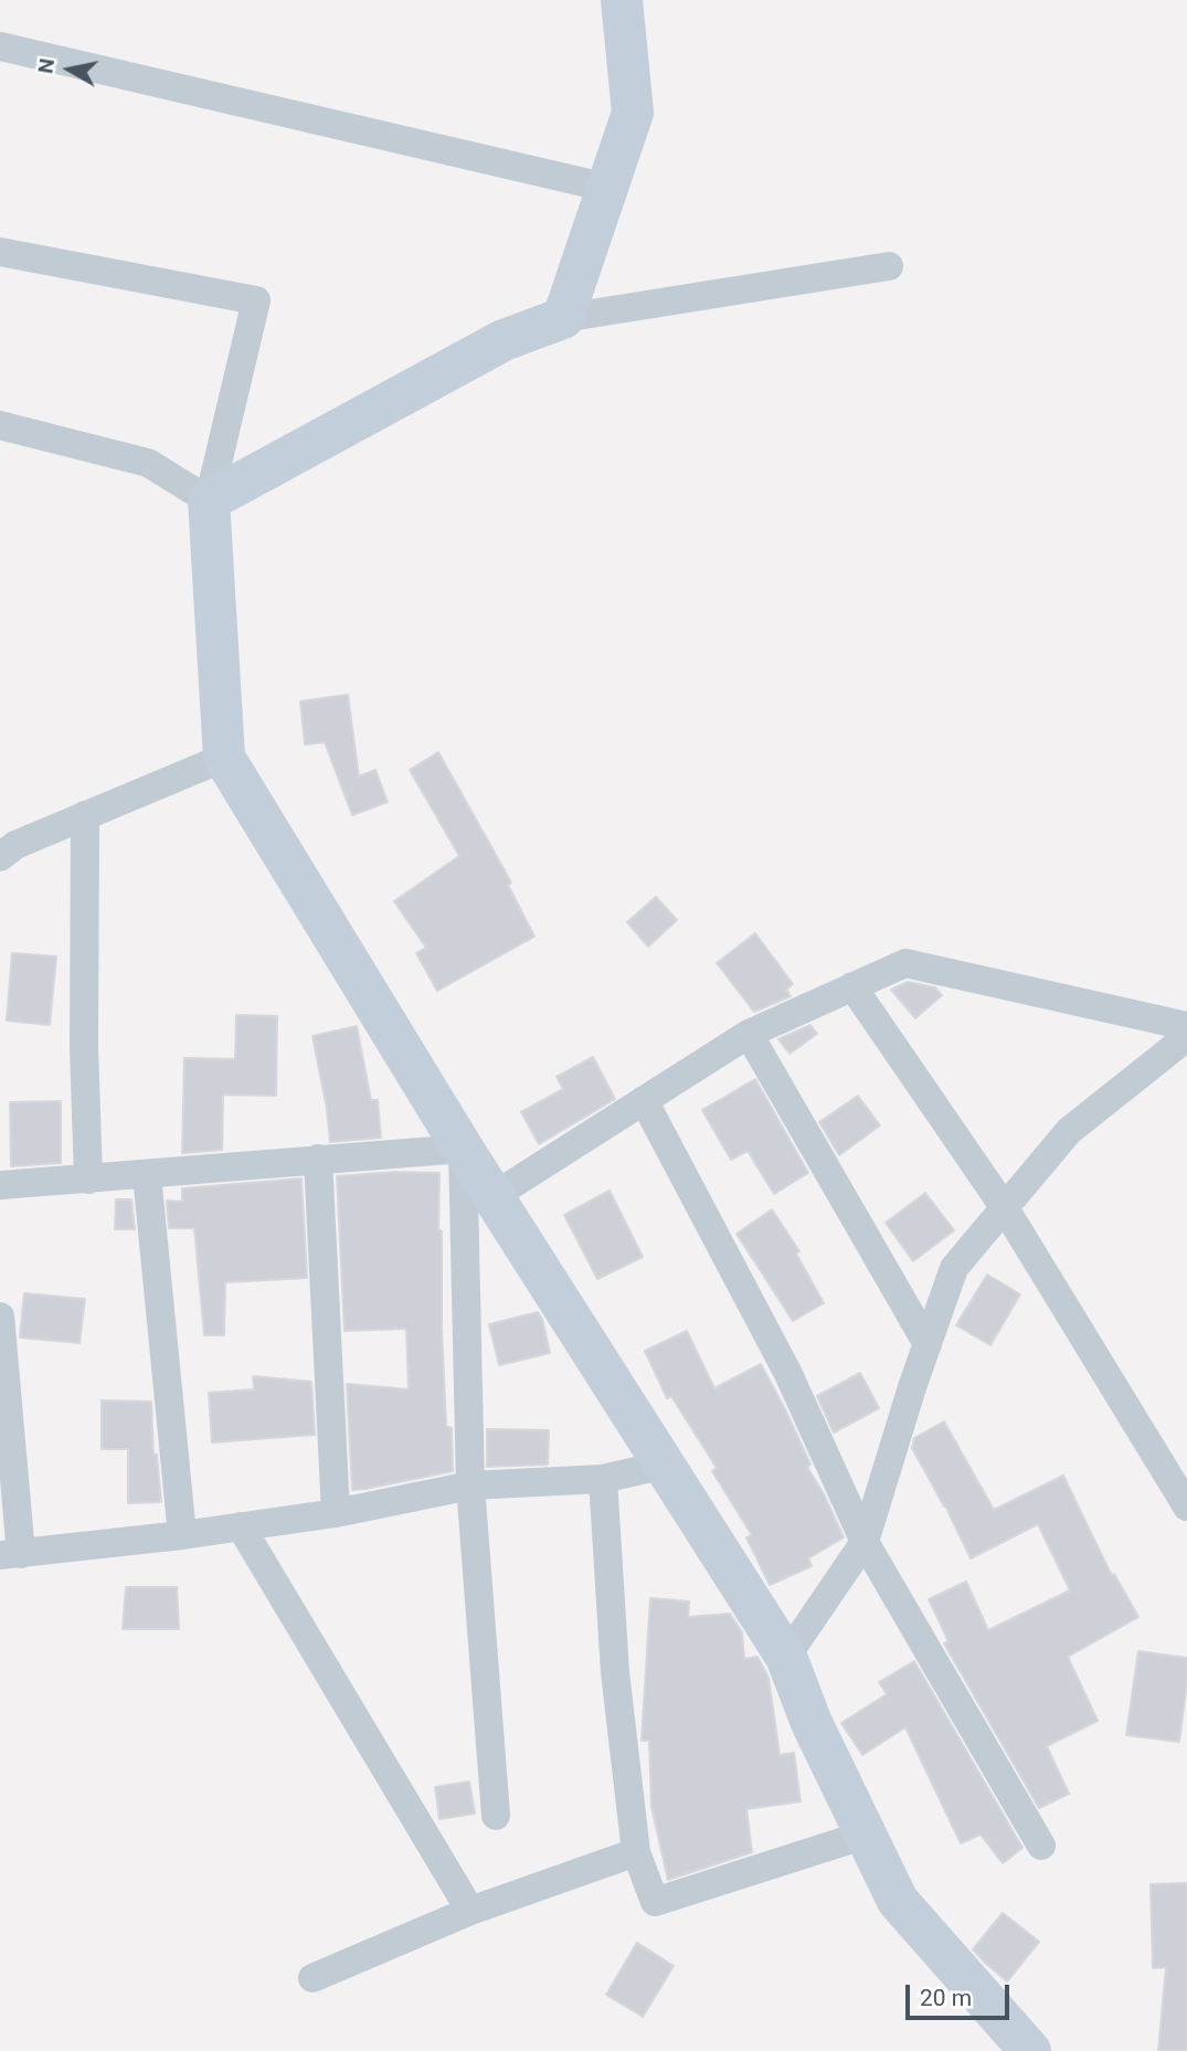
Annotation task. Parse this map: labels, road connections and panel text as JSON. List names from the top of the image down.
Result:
{
  "scale_bar": "20 m",
  "north": "left"
}
